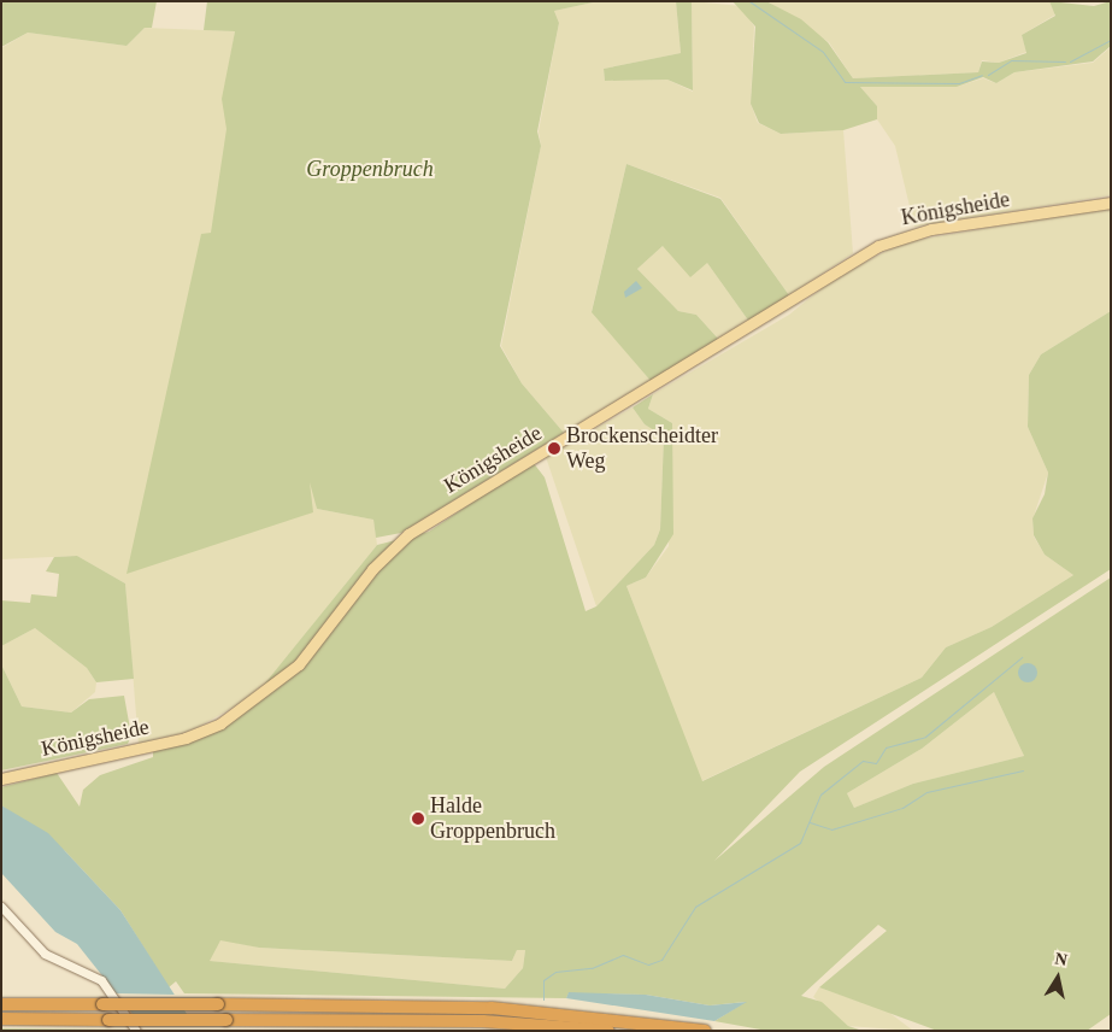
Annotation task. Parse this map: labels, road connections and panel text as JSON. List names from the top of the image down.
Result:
{
  "streets": {
    "main road": ["Königsheide"]
  },
  "parks": ["Groppenbruch"],
  "places": ["Brockenscheidter Weg", "Halde Groppenbruch"],
  "north": "top"
}
